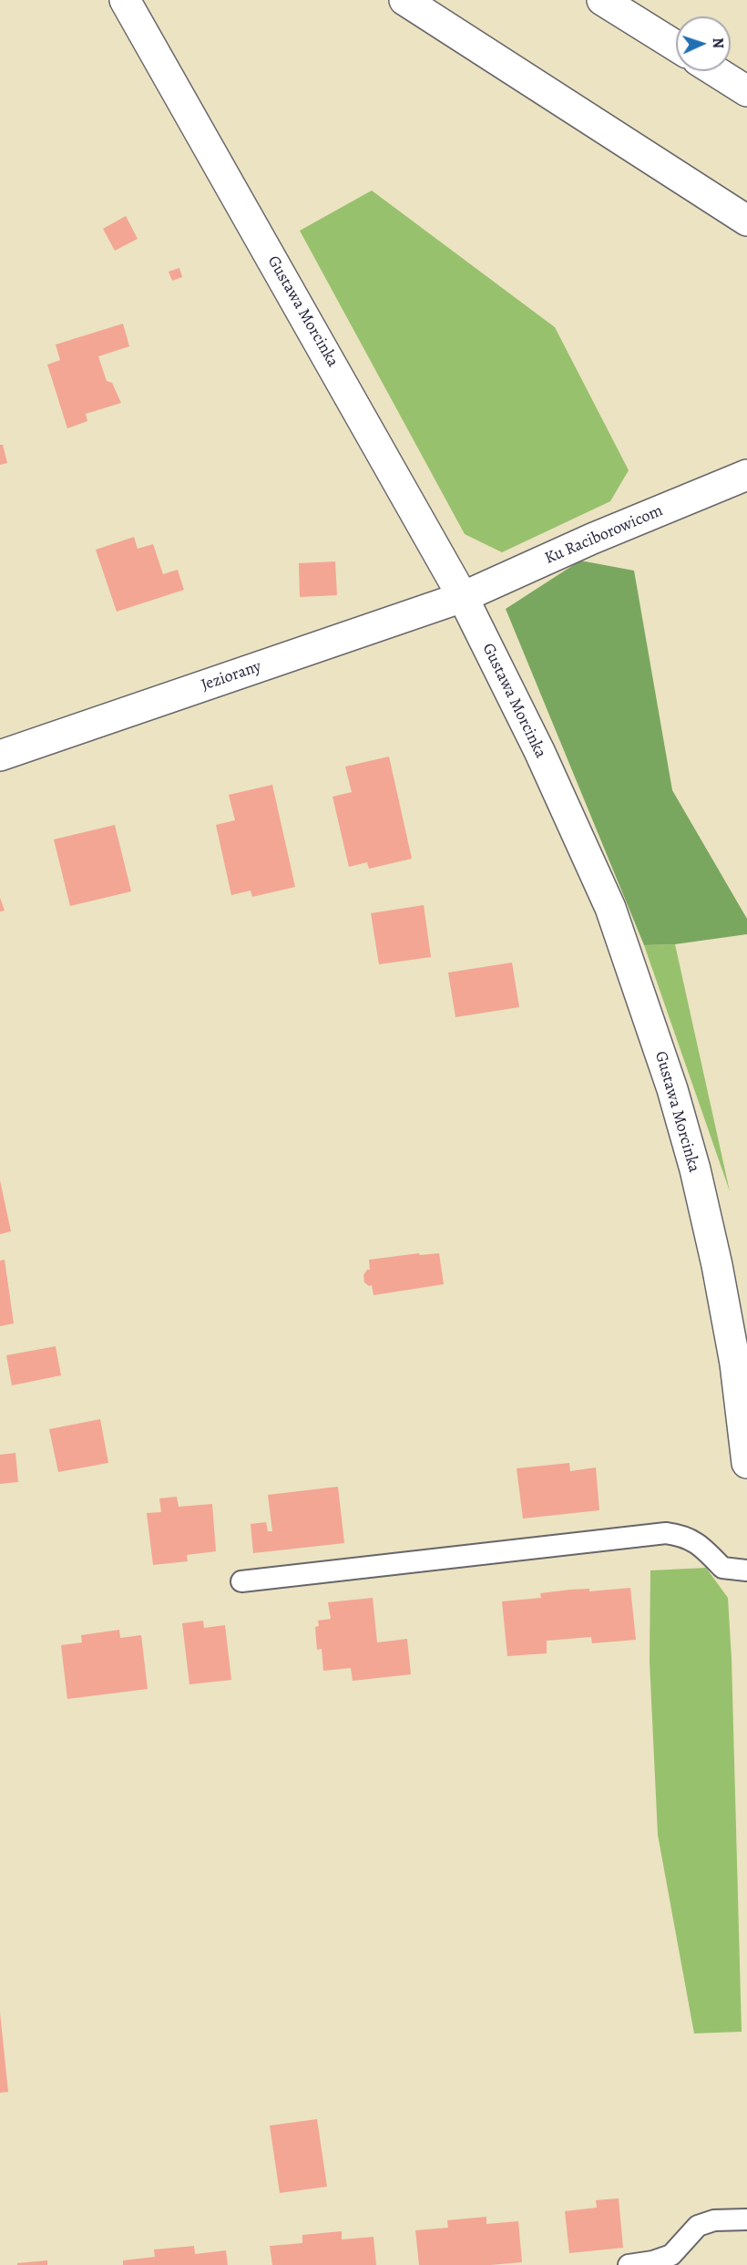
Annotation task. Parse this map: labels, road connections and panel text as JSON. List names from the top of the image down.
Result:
{
  "streets": {
    "main road": ["Gustawa Morcinka", "Ku Raciborowicom", "Jeziorany"]
  },
  "crossings": [
    ["Gustawa Morcinka", "Ku Raciborowicom"],
    ["Gustawa Morcinka", "Jeziorany"],
    ["Ku Raciborowicom", "Jeziorany"]
  ],
  "north": "right"
}
